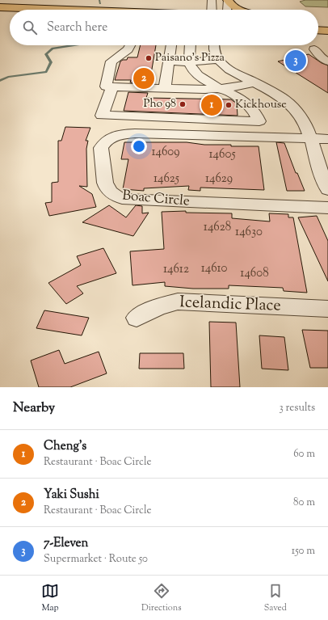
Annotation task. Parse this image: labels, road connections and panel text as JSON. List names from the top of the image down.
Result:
{
  "streets": {
    "street": ["Boac Circle", "Icelandic Place"]
  },
  "places": ["Paisano's Pizza", "Pho 98", "Kickhouse"],
  "house_numbers": [
    "14609",
    "14605",
    "14625",
    "14629",
    "14628",
    "14630",
    "14610",
    "14612",
    "14608"
  ],
  "page": {
    "search": "Search here",
    "pins": ["3", "2", "1"],
    "heading": ["Nearby", "3 results"],
    "list": [
      {
        "mark": "1",
        "name": "Cheng's",
        "note": "Restaurant · Boac Circle",
        "value": "60 m"
      },
      {
        "mark": "2",
        "name": "Yaki Sushi",
        "note": "Restaurant · Boac Circle",
        "value": "80 m"
      },
      {
        "mark": "3",
        "name": "7-Eleven",
        "note": "Supermarket · Route 50",
        "value": "150 m"
      }
    ],
    "nav": ["Map", "Directions", "Saved"]
  }
}
